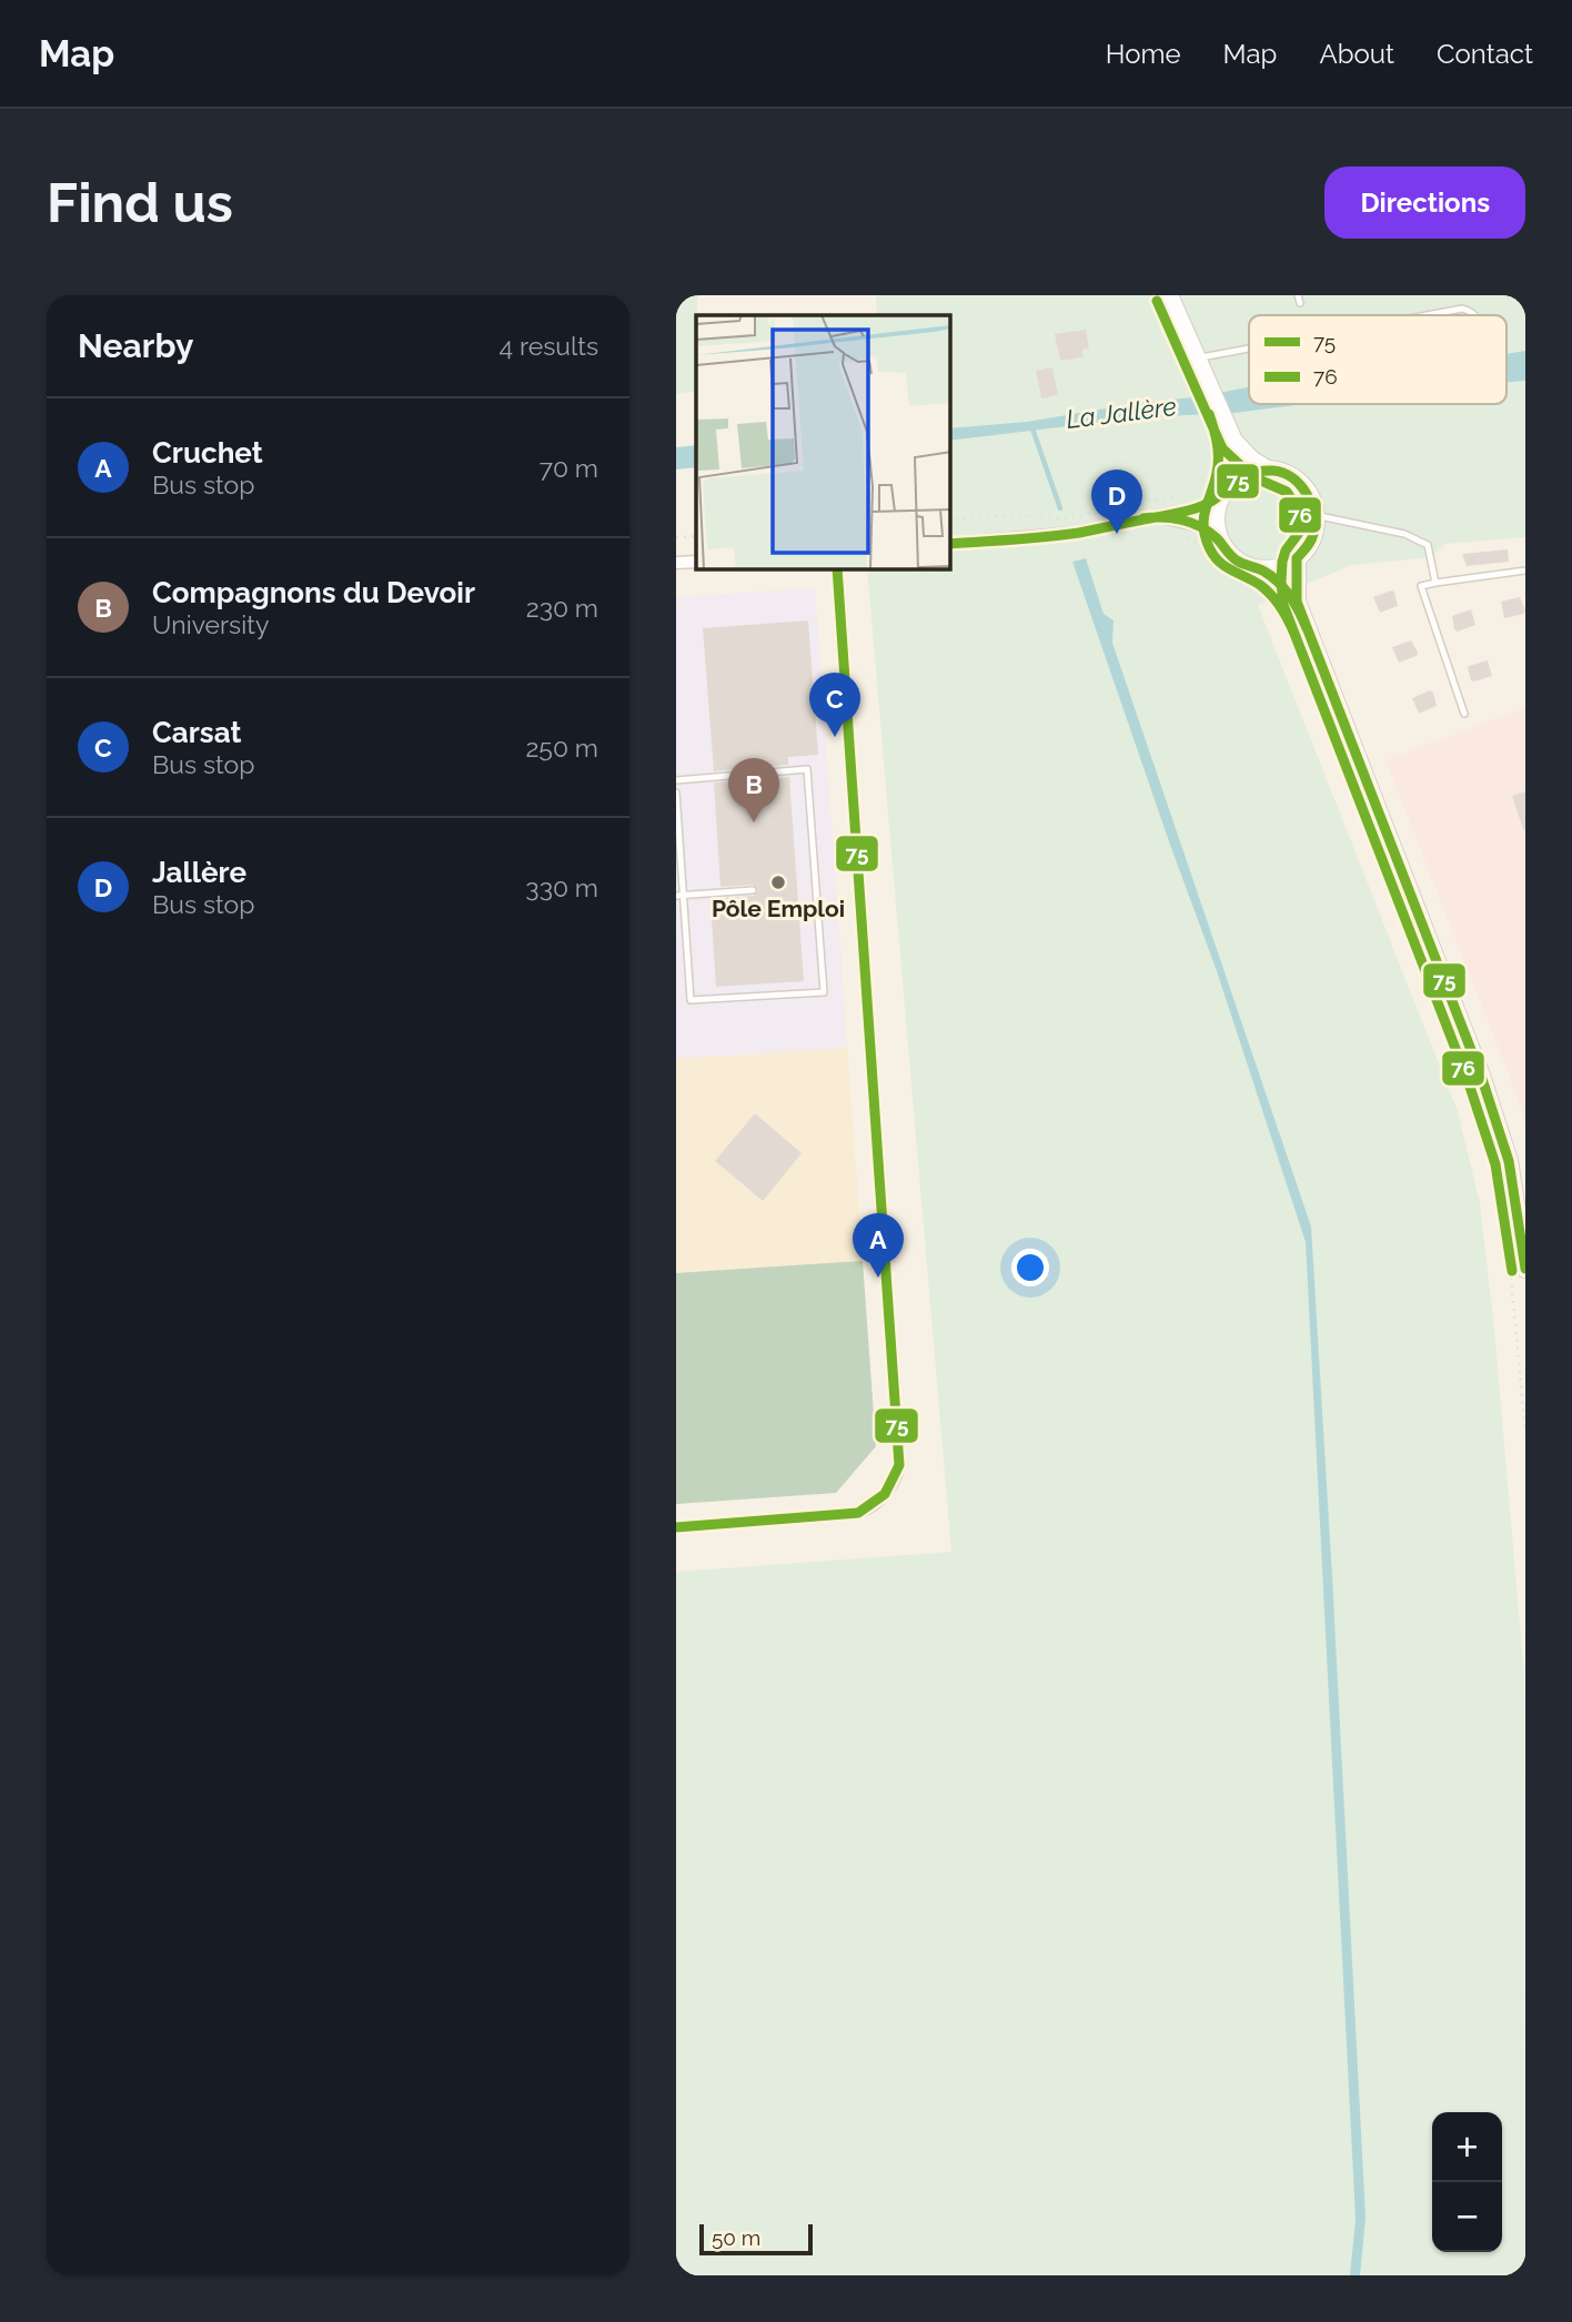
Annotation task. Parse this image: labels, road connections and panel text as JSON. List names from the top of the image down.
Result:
{
  "water": ["La Jallère"],
  "places": ["Pôle Emploi"],
  "lines": ["transit line 76", "transit line 75"],
  "legend": ["75", "76"],
  "scale_bar": "50 m",
  "page": {
    "header": "Map",
    "nav": [
      "Home",
      "Map",
      "About",
      "Contact"
    ],
    "buttons": "Directions",
    "title": "Find us",
    "heading": ["Nearby", "4 results"],
    "list": [
      {
        "mark": "A",
        "name": "Cruchet",
        "note": "Bus stop",
        "value": "70 m"
      },
      {
        "mark": "B",
        "name": "Compagnons du Devoir",
        "note": "University",
        "value": "230 m"
      },
      {
        "mark": "C",
        "name": "Carsat",
        "note": "Bus stop",
        "value": "250 m"
      },
      {
        "mark": "D",
        "name": "Jallère",
        "note": "Bus stop",
        "value": "330 m"
      }
    ],
    "pins": [
      "D",
      "C",
      "B",
      "A"
    ],
    "map_buttons": ["+", "−"],
    "scale": "50 m"
  }
}
